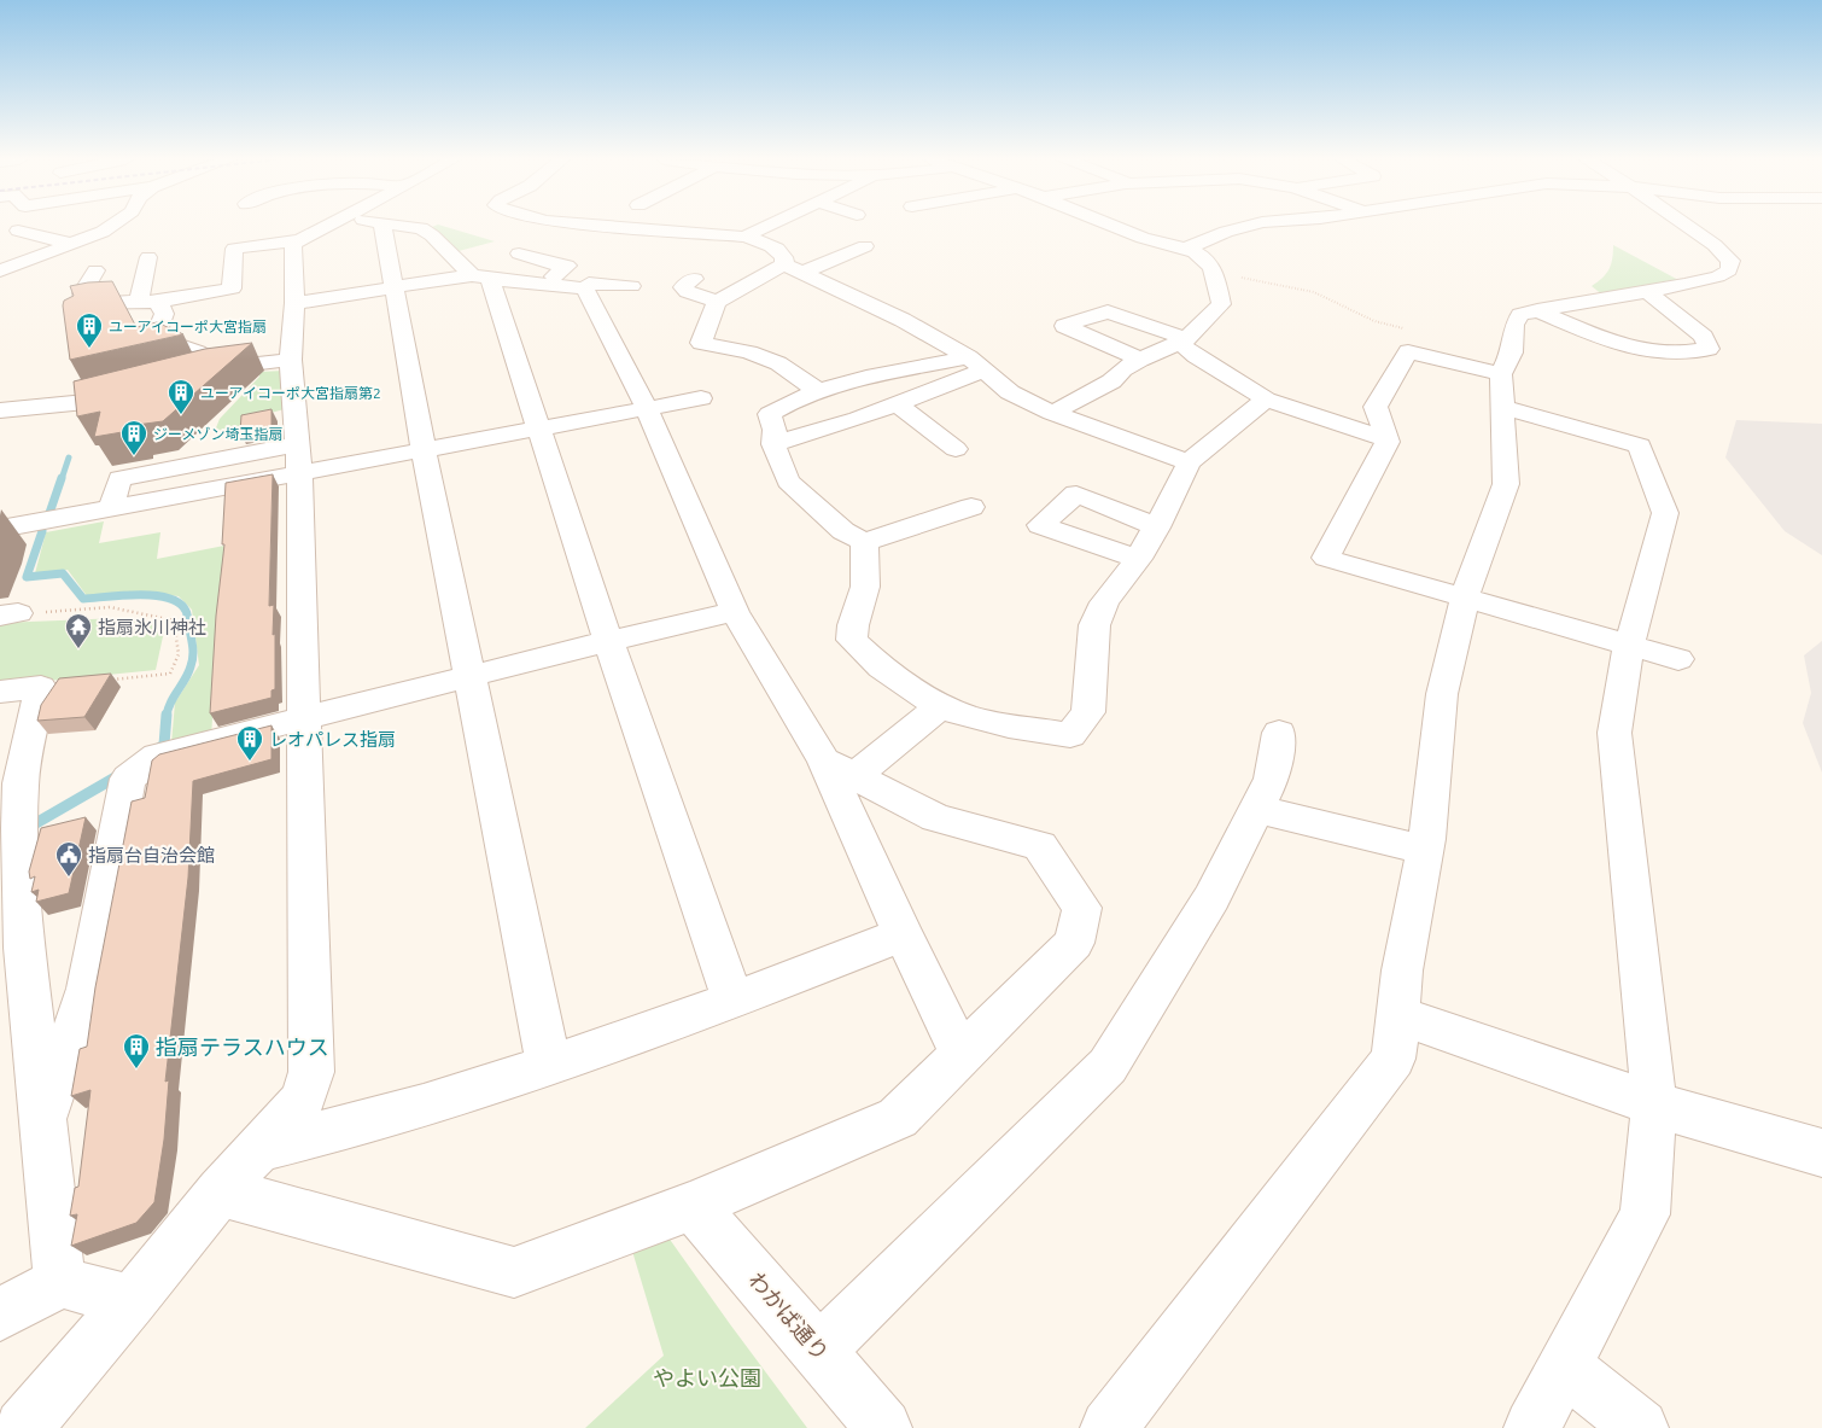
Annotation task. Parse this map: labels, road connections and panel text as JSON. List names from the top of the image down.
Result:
{
  "streets": {
    "street": ["わかば通り"]
  },
  "parks": ["やよい公園"],
  "places": {
    "building": [
      "ユーアイコーポ大宮指扇",
      "ユーアイコーポ大宮指扇第2",
      "ジーメゾン埼玉指扇",
      "レオパレス指扇",
      "指扇テラスハウス"
    ],
    "temple": ["指扇氷川神社"],
    "public building": ["指扇台自治会館"]
  }
}
